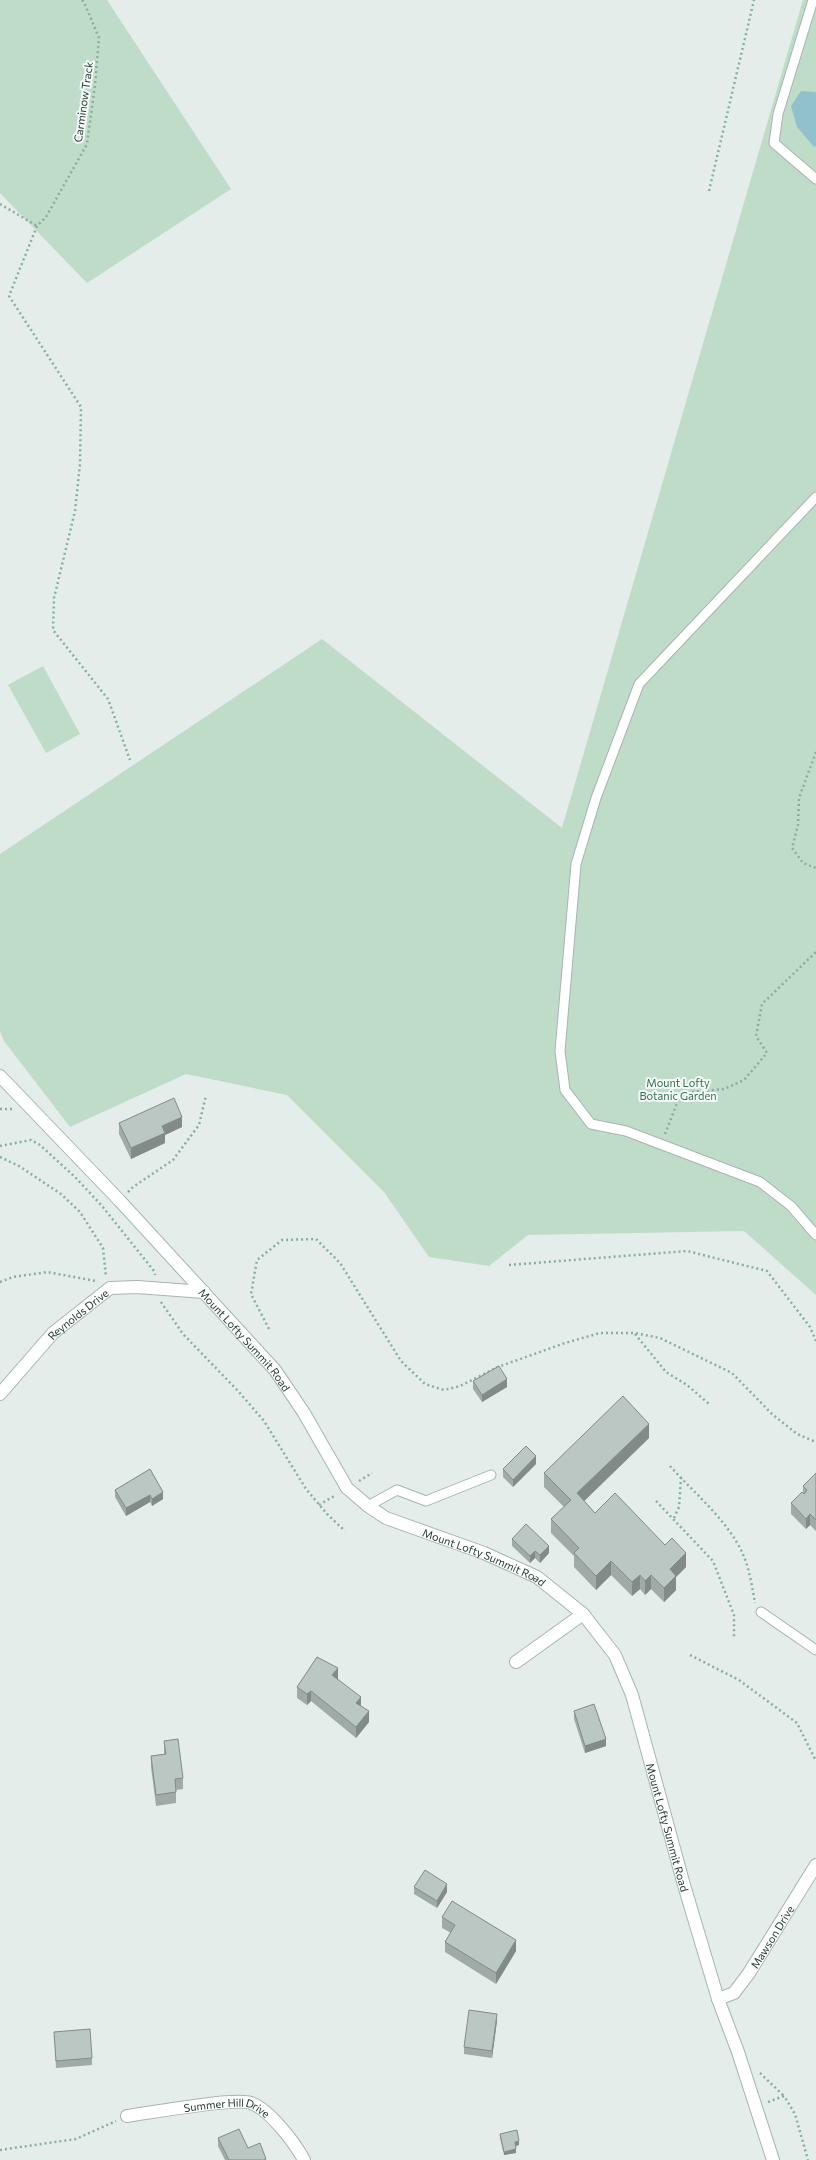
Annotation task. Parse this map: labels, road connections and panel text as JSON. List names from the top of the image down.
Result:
{
  "streets": {
    "main road": [
      "Reynolds Drive",
      "Mount Lofty Summit Road",
      "Mawson Drive",
      "Summer Hill Drive"
    ],
    "path": ["Carminow Track"]
  },
  "crossings": [
    ["Reynolds Drive", "Mount Lofty Summit Road"],
    ["Mount Lofty Summit Road", "Mawson Drive"]
  ],
  "parks": ["Mount Lofty Botanic Garden"]
}
